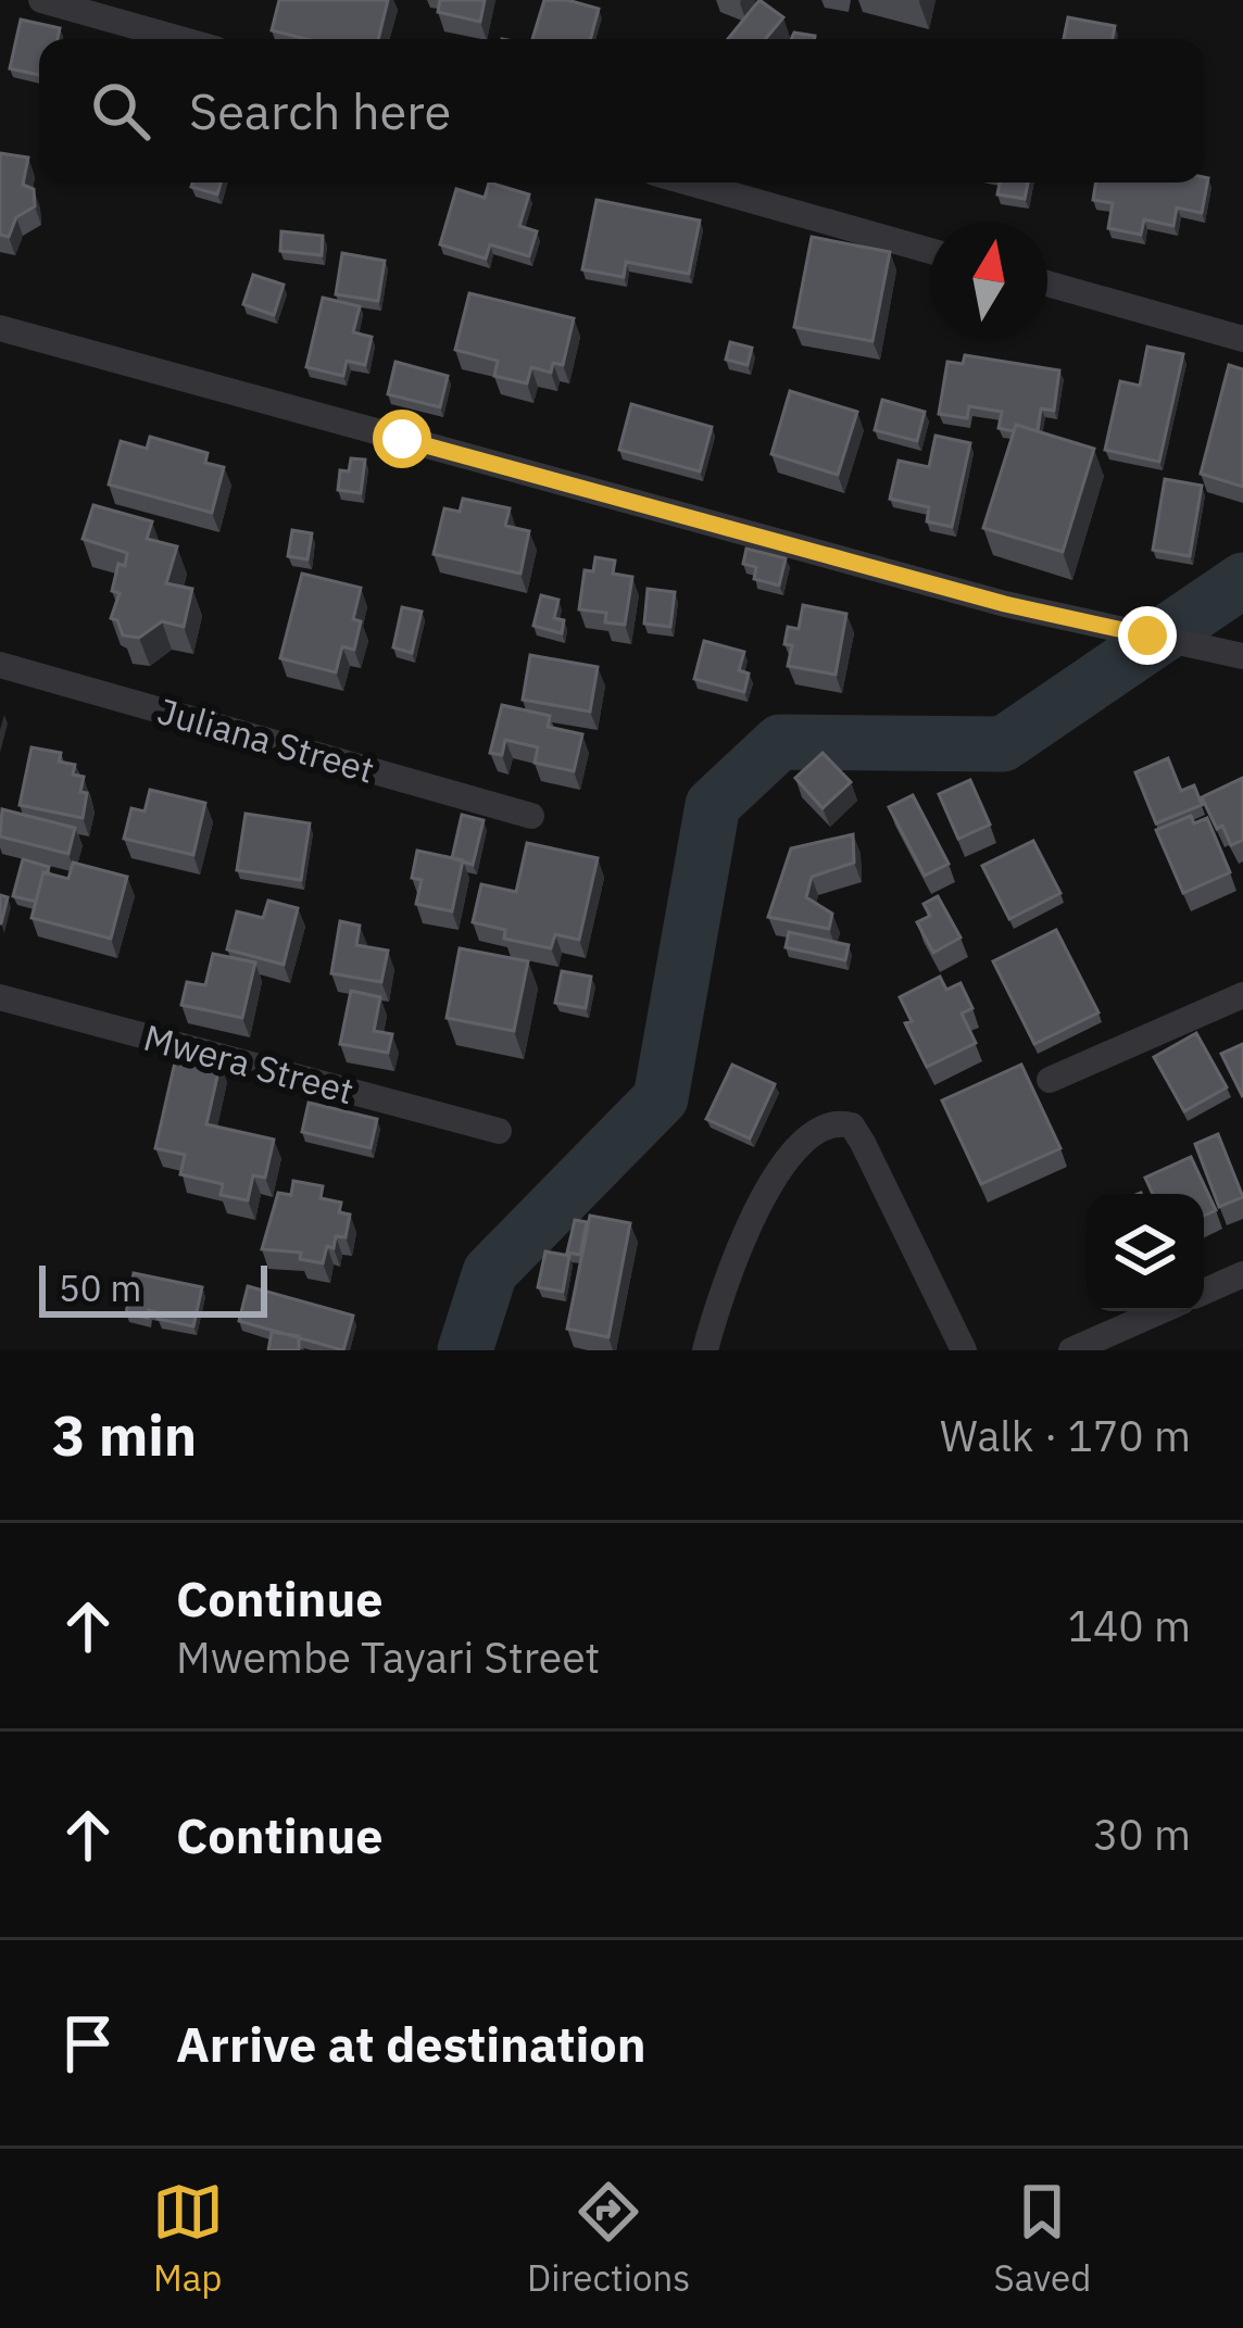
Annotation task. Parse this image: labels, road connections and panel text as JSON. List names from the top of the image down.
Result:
{
  "streets": {
    "street": ["Juliana Street", "Mwera Street"]
  },
  "scale_bar": "50 m",
  "north": "top",
  "page": {
    "search": "Search here",
    "scale": "50 m",
    "heading": ["3 min", "Walk · 170 m"],
    "list": [
      ["Continue", "Mwembe Tayari Street", "140 m"],
      ["Continue", "30 m"],
      "Arrive at destination"
    ],
    "nav": ["Map", "Directions", "Saved"]
  }
}
